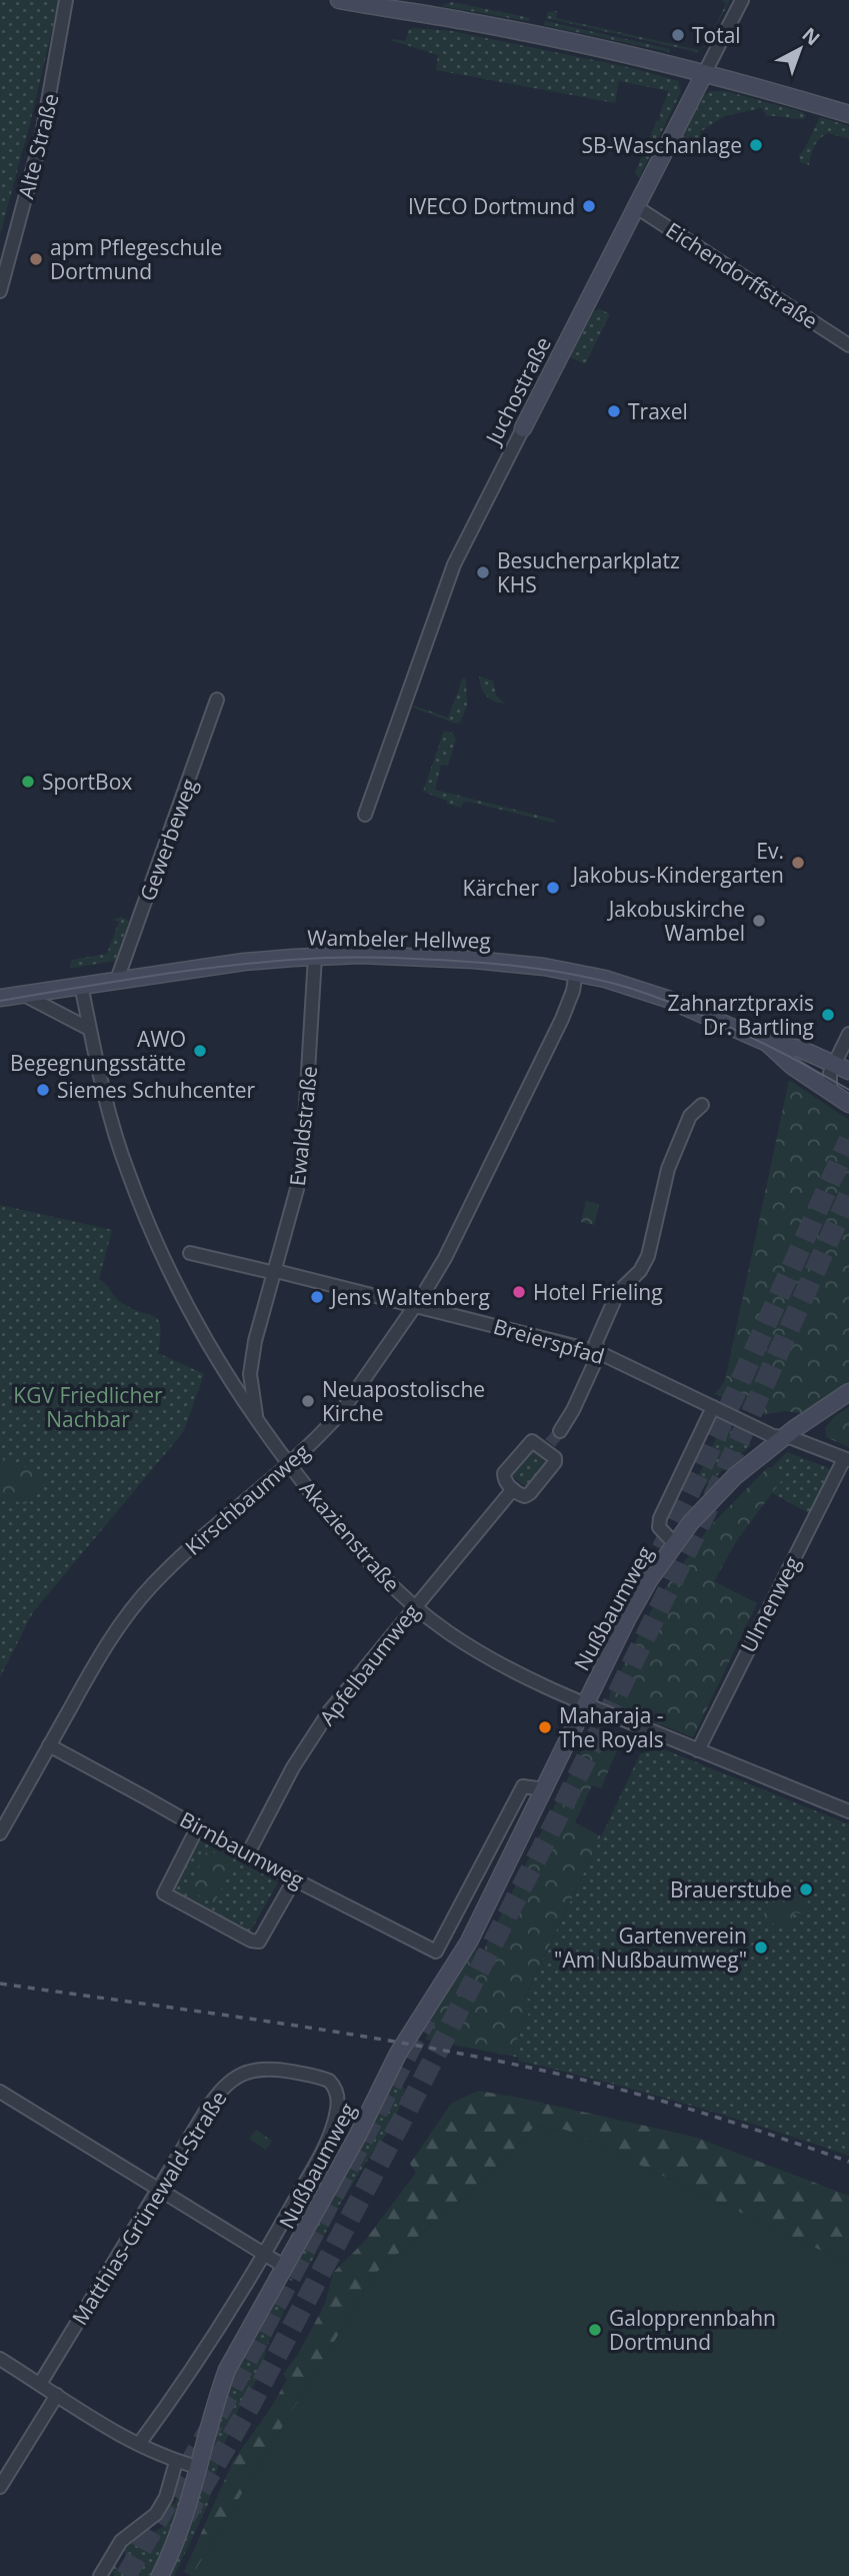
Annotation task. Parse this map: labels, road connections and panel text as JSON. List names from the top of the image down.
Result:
{
  "streets": {
    "street": [
      "Alte Straße",
      "Eichendorffstraße",
      "Juchostraße",
      "Gewerbeweg",
      "Wambeler Hellweg",
      "Ewaldstraße",
      "Breierspfad",
      "Kirschbaumweg",
      "Akazienstraße",
      "Ulmenweg",
      "Nußbaumweg",
      "Apfelbaumweg",
      "Birnbaumweg",
      "Matthias-Grünewald-Straße"
    ]
  },
  "crossings": [
    ["Eichendorffstraße", "Juchostraße"],
    ["Gewerbeweg", "Wambeler Hellweg"],
    ["Wambeler Hellweg", "Ewaldstraße"],
    ["Wambeler Hellweg", "Kirschbaumweg"],
    ["Wambeler Hellweg", "Akazienstraße"],
    ["Ewaldstraße", "Breierspfad"],
    ["Ewaldstraße", "Akazienstraße"],
    ["Breierspfad", "Kirschbaumweg"],
    ["Breierspfad", "Ulmenweg"],
    ["Breierspfad", "Nußbaumweg"],
    ["Kirschbaumweg", "Akazienstraße"],
    ["Kirschbaumweg", "Birnbaumweg"],
    ["Akazienstraße", "Ulmenweg"],
    ["Akazienstraße", "Nußbaumweg"],
    ["Akazienstraße", "Apfelbaumweg"],
    ["Nußbaumweg", "Birnbaumweg"],
    ["Nußbaumweg", "Matthias-Grünewald-Straße"],
    ["Apfelbaumweg", "Birnbaumweg"]
  ],
  "parks": ["KGV Friedlicher Nachbar"],
  "places": [
    "Total",
    "SB-Waschanlage",
    "IVECO Dortmund",
    "apm Pflegeschule Dortmund",
    "Traxel",
    "Besucherparkplatz KHS",
    "SportBox",
    "Ev. Jakobus-Kindergarten",
    "Kärcher",
    "Jakobuskirche Wambel",
    "Zahnarztpraxis Dr. Bartling",
    "AWO Begegnungsstätte",
    "Siemes Schuhcenter",
    "Hotel Frieling",
    "Jens Waltenberg",
    "Neuapostolische Kirche",
    "Maharaja - The Royals",
    "Brauerstube",
    "Gartenverein \"Am Nußbaumweg\"",
    "Galopprennbahn Dortmund"
  ],
  "north": "top right"
}
